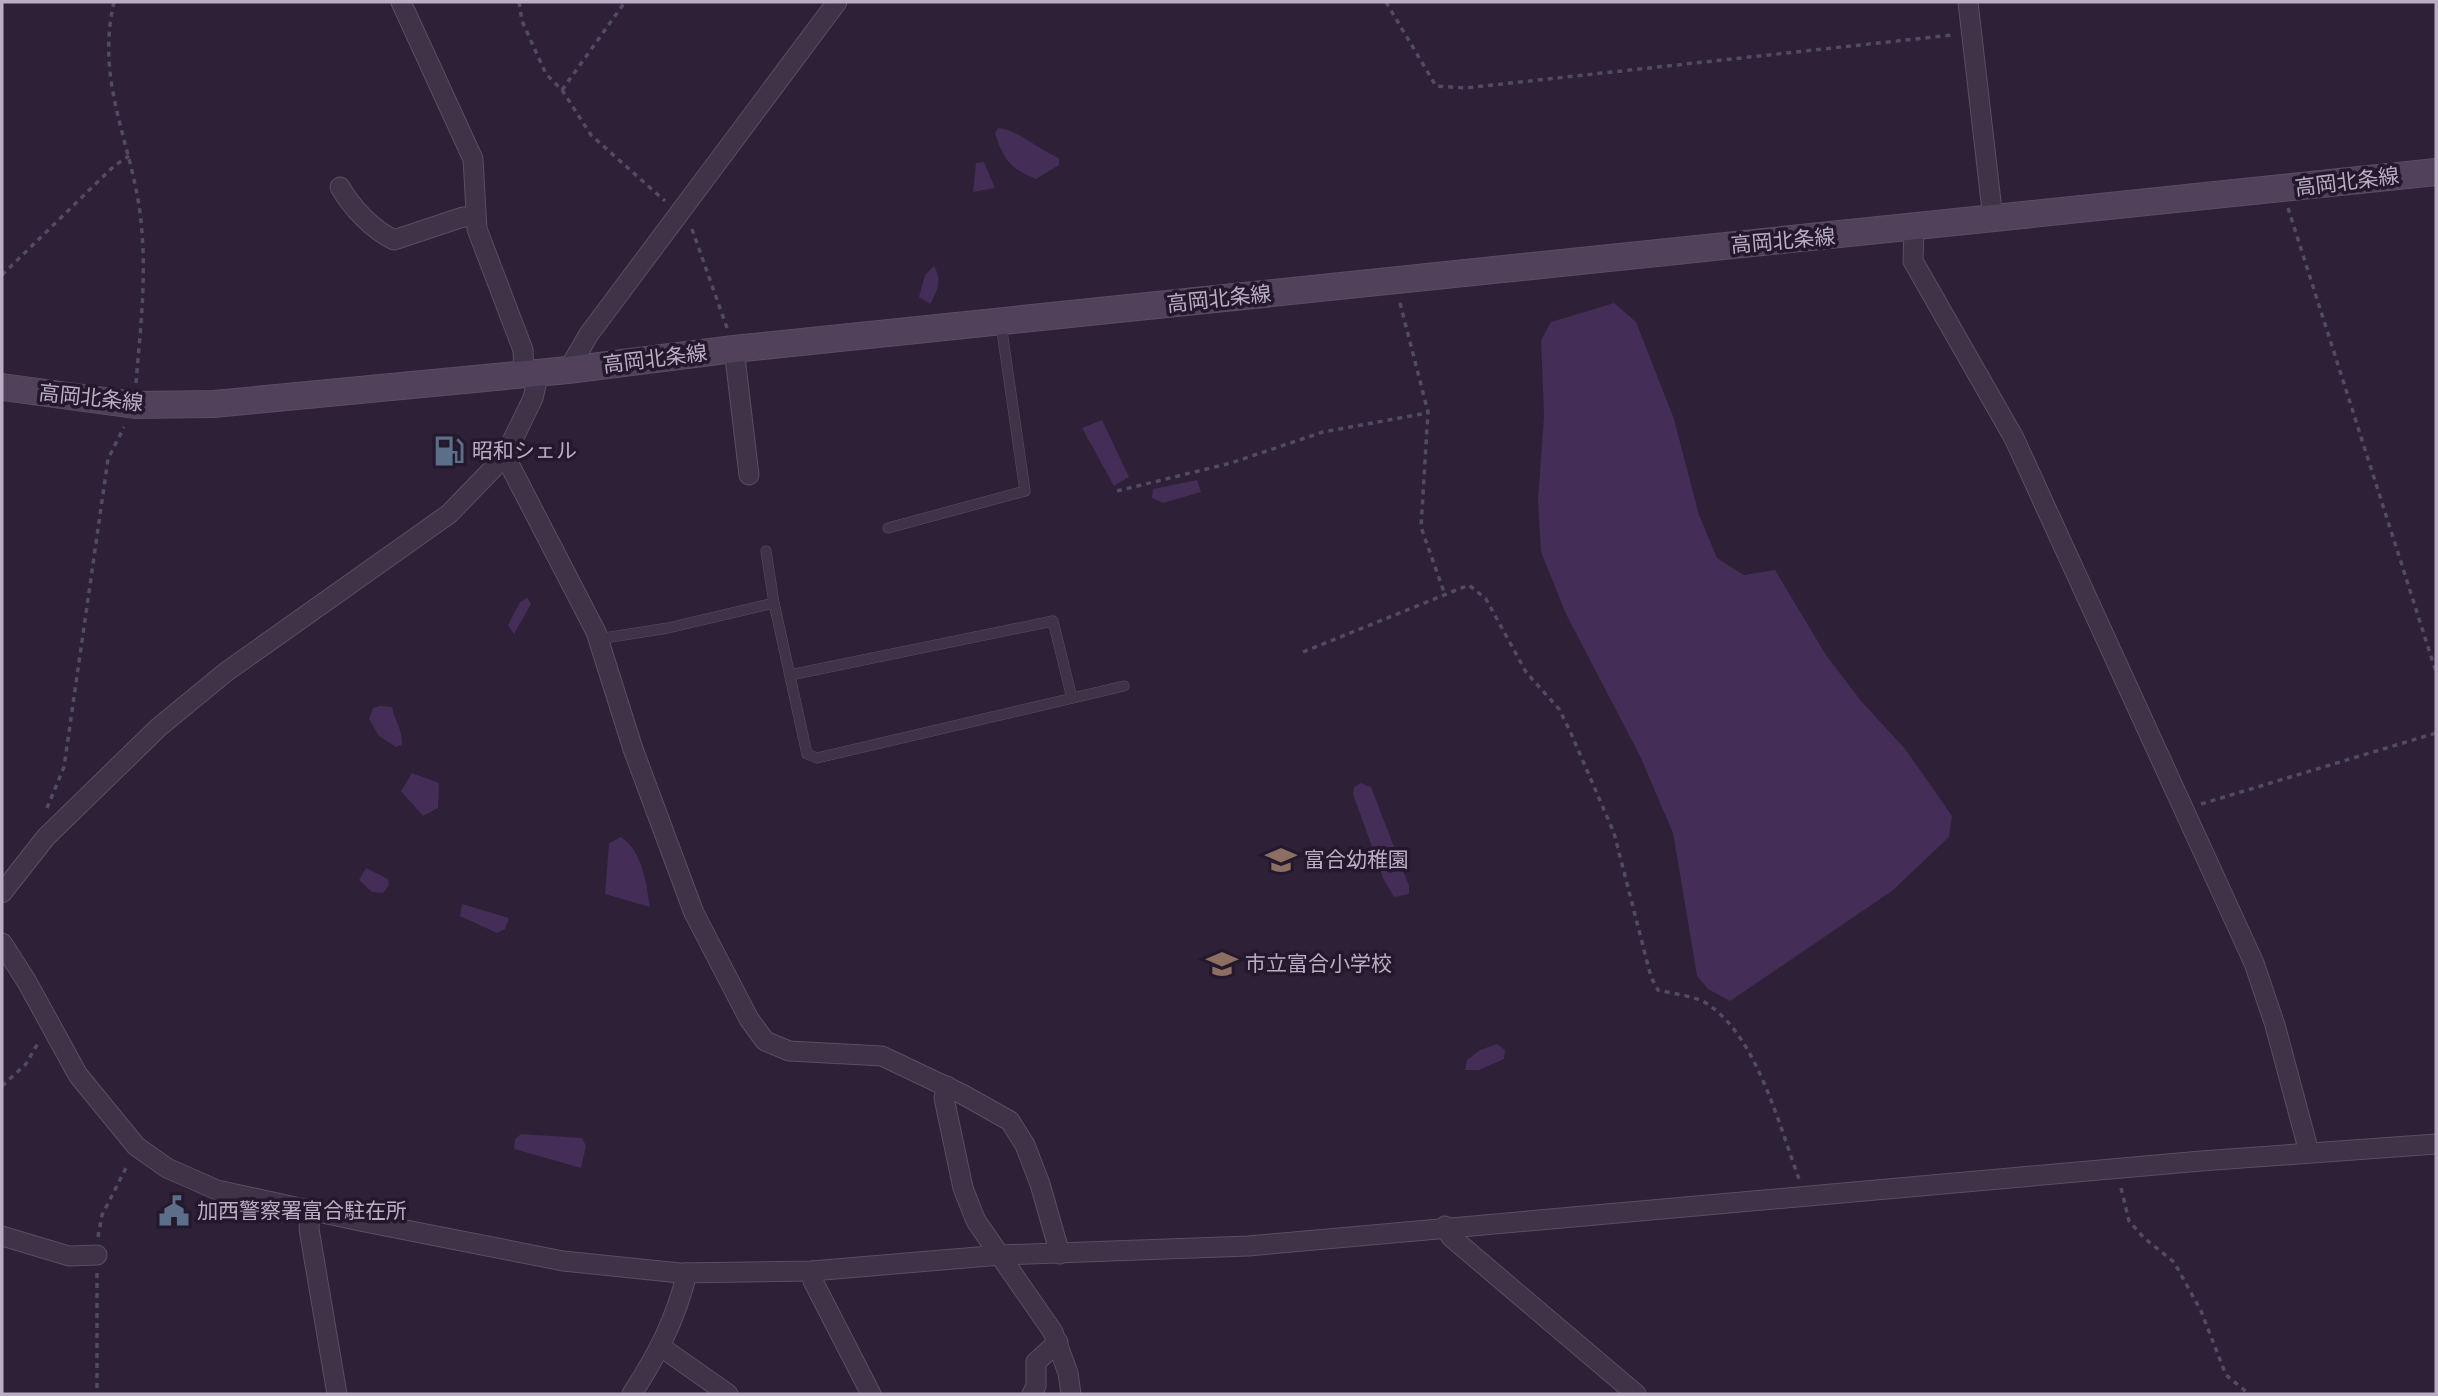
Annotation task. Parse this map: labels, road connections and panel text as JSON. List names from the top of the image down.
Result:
{
  "streets": {
    "main road": ["高岡北条線"]
  },
  "places": {
    "fuel station": ["昭和シェル"],
    "school or university": ["富合幼稚園", "市立富合小学校"],
    "public building": ["加西警察署富合駐在所"]
  }
}
